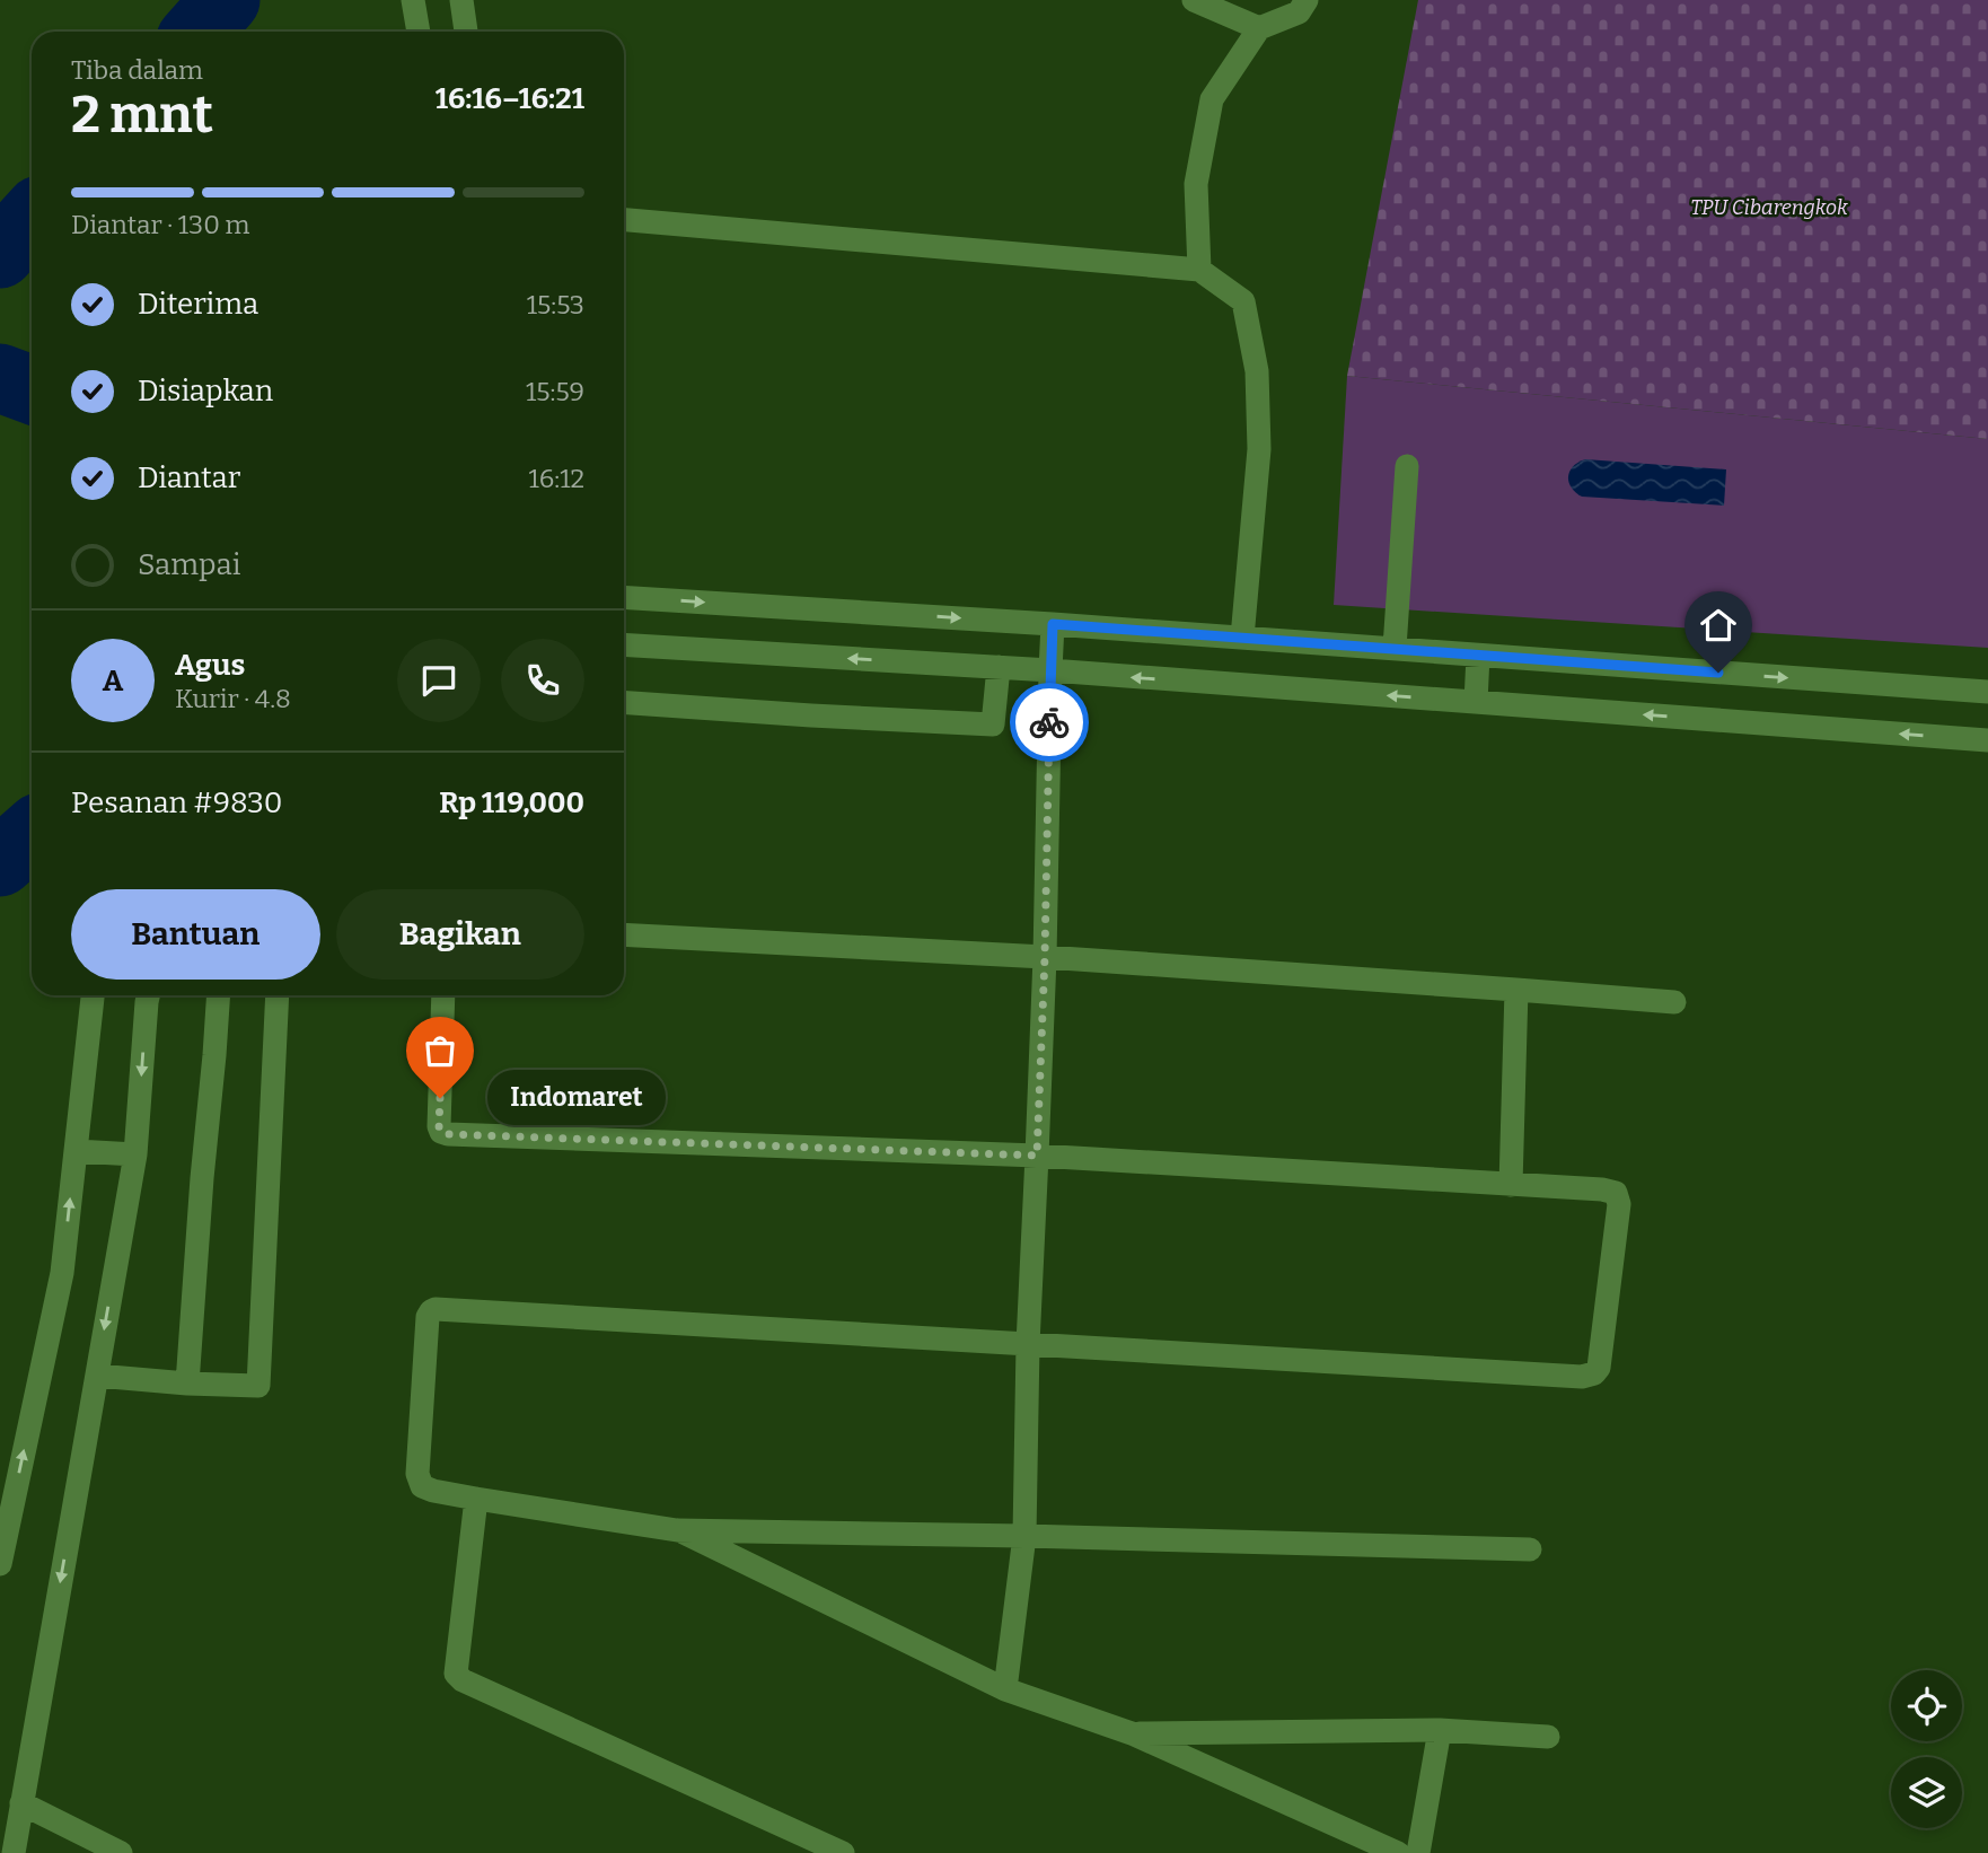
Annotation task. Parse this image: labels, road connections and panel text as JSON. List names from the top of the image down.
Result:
{
  "parks": ["TPU Cibarengkok"],
  "places": ["Indomaret"],
  "page": {
    "heading": ["2 mnt", "Tiba dalam", "16:16–16:21"],
    "panel": [
      "Agus",
      "Kurir · 4.8",
      "Pesanan #9830",
      "Rp 119,000"
    ],
    "bar": "Diantar · 130 m",
    "list": [
      ["Diterima", "15:53"],
      ["Disiapkan", "15:59"],
      ["Diantar", "16:12"],
      "Sampai"
    ],
    "round": "A",
    "buttons": ["Bantuan", "Bagikan"],
    "bubble": "Indomaret"
  }
}
